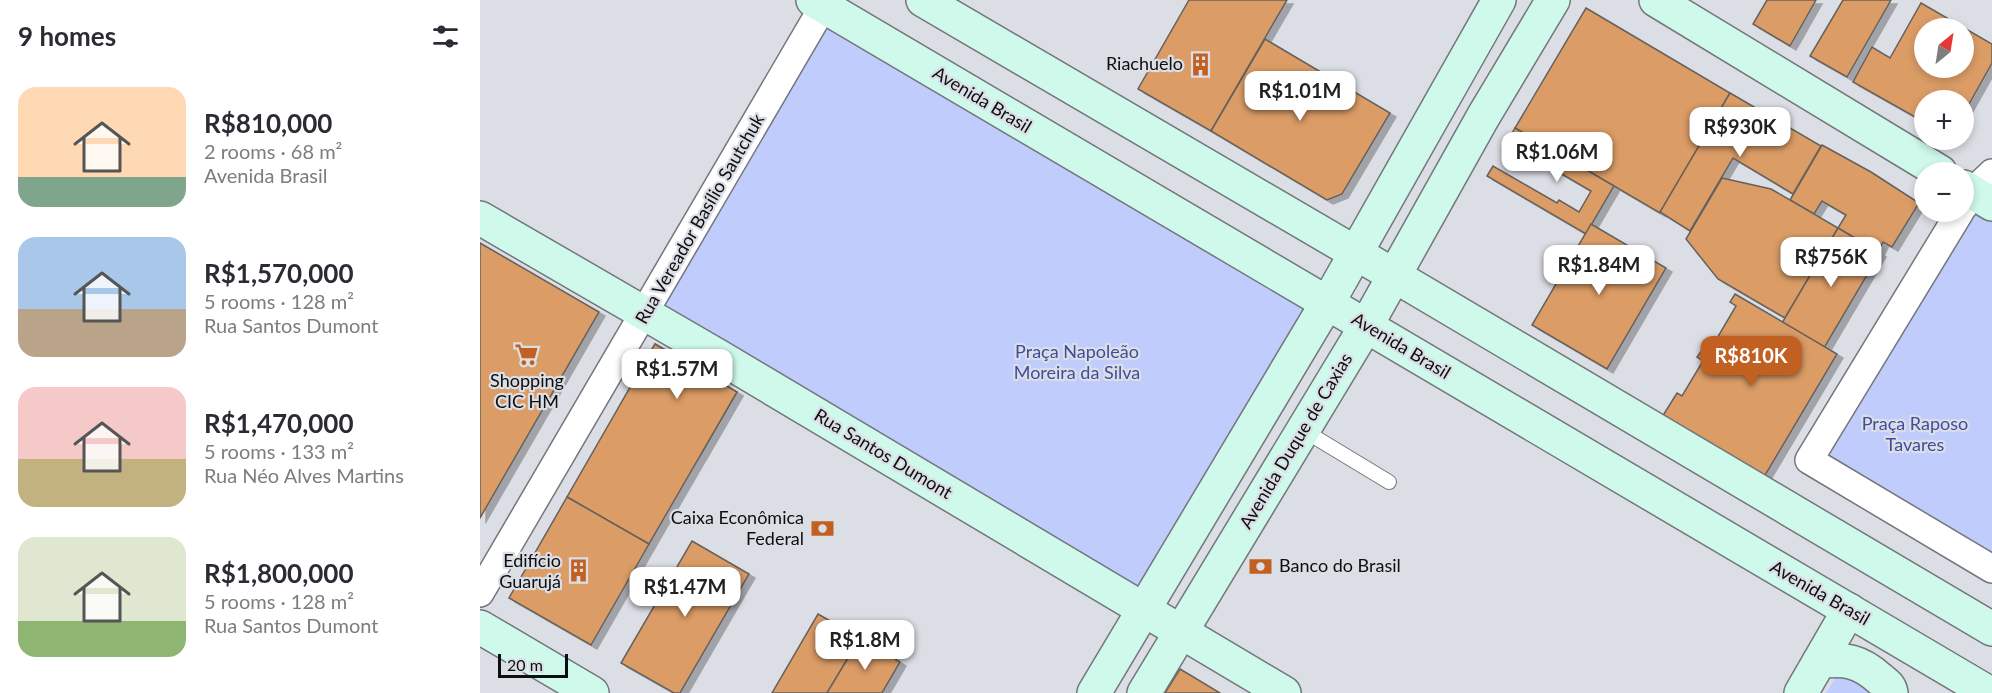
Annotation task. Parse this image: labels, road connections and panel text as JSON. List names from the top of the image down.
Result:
{
  "streets": {
    "main road": ["Avenida Brasil", "Avenida Duque de Caxias", "Rua Santos Dumont"],
    "street": ["Rua Vereador Basílio Sautchuk"]
  },
  "crossings": [
    ["Avenida Brasil", "Rua Vereador Basílio Sautchuk"],
    ["Avenida Brasil", "Avenida Duque de Caxias"],
    ["Rua Vereador Basílio Sautchuk", "Rua Santos Dumont"],
    ["Avenida Duque de Caxias", "Rua Santos Dumont"]
  ],
  "parks": ["Praça Napoleão Moreira da Silva", "Praça Raposo Tavares"],
  "places": {
    "building": ["Riachuelo", "Edifício Guarujá"],
    "supermarket": ["Shopping CIC HM"],
    "bank": ["Caixa Econômica Federal", "Banco do Brasil"]
  },
  "scale_bar": "20 m",
  "north": "top right",
  "page": {
    "heading": "9 homes",
    "map_buttons": ["+", "−"],
    "price": [
      "R$1.01M",
      "R$930K",
      "R$1.06M",
      "R$756K",
      "R$1.84M",
      "R$810K",
      "R$1.57M",
      "R$1.47M",
      "R$1.8M"
    ],
    "list": [
      {
        "name": "R$810,000",
        "note": "2 rooms · 68 m² · Avenida Brasil"
      },
      {
        "name": "R$1,570,000",
        "note": "5 rooms · 128 m² · Rua Santos Dumont"
      },
      {
        "name": "R$1,470,000",
        "note": "5 rooms · 133 m² · Rua Néo Alves Martins"
      },
      {
        "name": "R$1,800,000",
        "note": "5 rooms · 128 m² · Rua Santos Dumont"
      }
    ],
    "scale": "20 m"
  }
}
